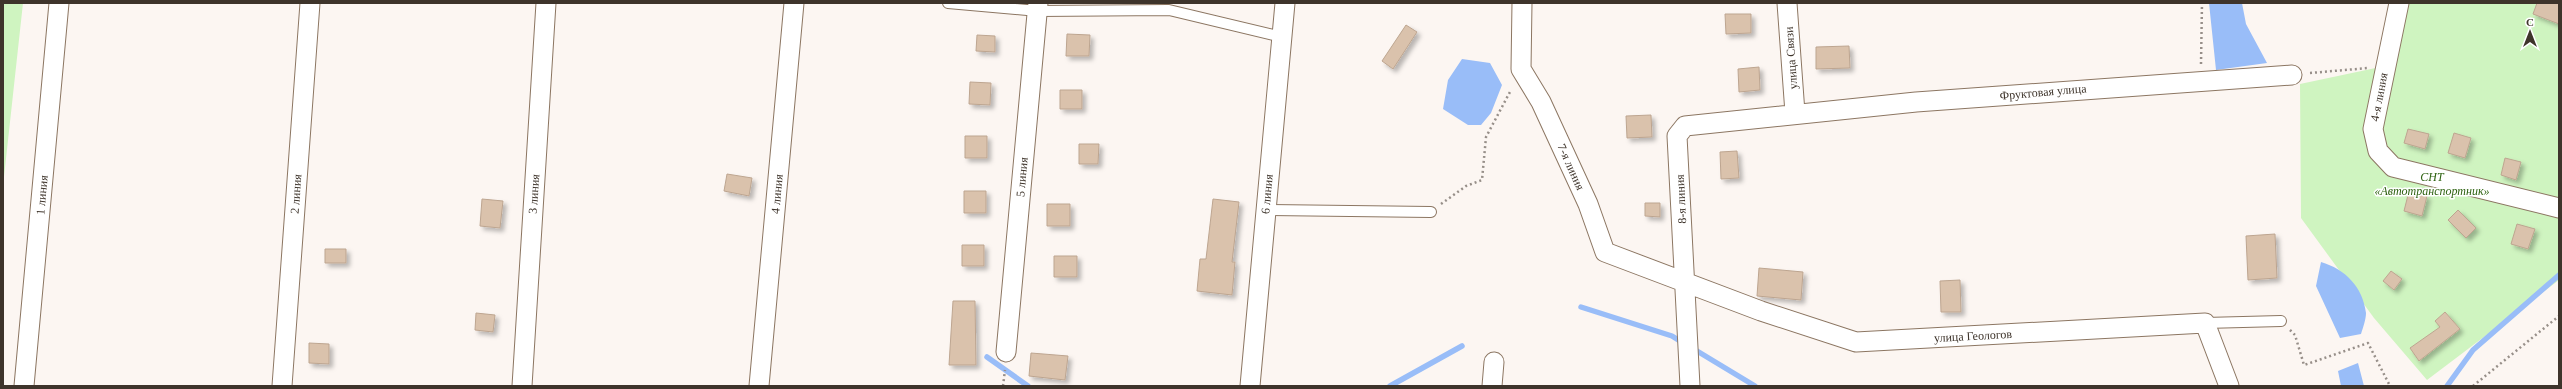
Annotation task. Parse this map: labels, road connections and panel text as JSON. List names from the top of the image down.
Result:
{
  "streets": {
    "street": [
      "улица Связи",
      "Фруктовая улица",
      "4-я линия",
      "7-я линия",
      "5 линия",
      "2 линия",
      "3 линия",
      "4 линия",
      "6 линия",
      "1 линия",
      "8-я линия",
      "улица Геологов"
    ]
  },
  "crossings": [
    ["улица Связи", "Фруктовая улица"],
    ["улица Связи", "8-я линия"],
    ["Фруктовая улица", "8-я линия"],
    ["7-я линия", "8-я линия"],
    ["7-я линия", "улица Геологов"],
    ["8-я линия", "улица Геологов"]
  ],
  "parks": ["СНТ «Автотранспортник»"],
  "north": "top"
}
